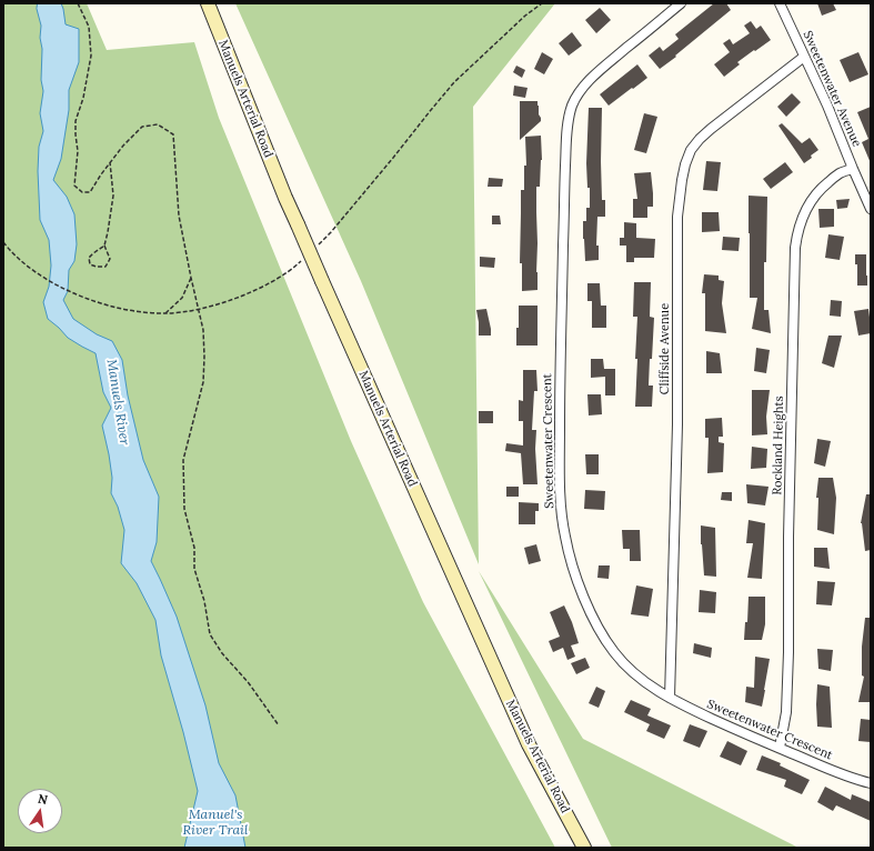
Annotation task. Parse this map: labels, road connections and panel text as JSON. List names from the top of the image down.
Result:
{
  "streets": {
    "main road": ["Manuels Arterial Road"],
    "street": [
      "Sweetenwater Avenue",
      "Cliffside Avenue",
      "Sweetenwater Crescent",
      "Rockland Heights"
    ]
  },
  "crossings": [
    ["Sweetenwater Avenue", "Cliffside Avenue"],
    ["Sweetenwater Avenue", "Rockland Heights"],
    ["Cliffside Avenue", "Sweetenwater Crescent"],
    ["Sweetenwater Crescent", "Rockland Heights"]
  ],
  "water": ["Manuels River", "Manuel's River Trail"],
  "north": "top"
}
